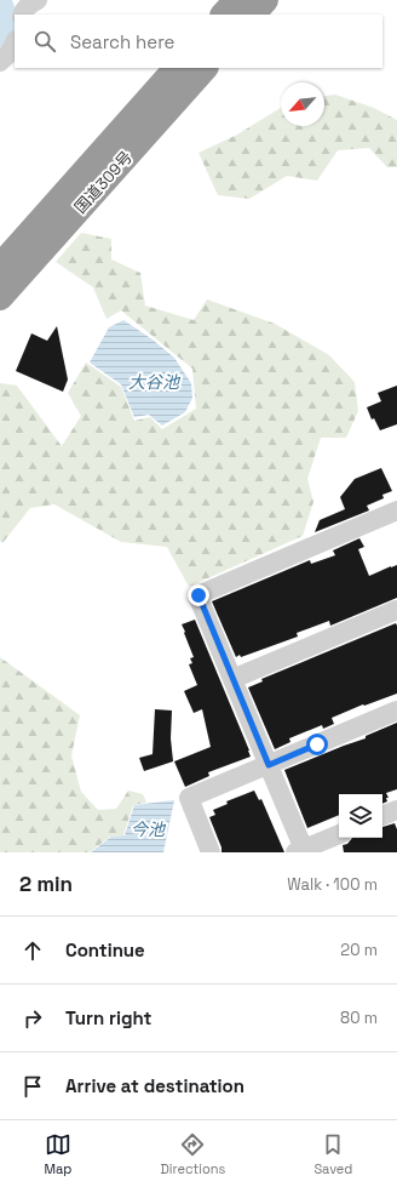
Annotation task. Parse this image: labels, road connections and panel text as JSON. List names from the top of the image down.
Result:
{
  "streets": {
    "highway": ["国道309号"]
  },
  "water": ["大谷池", "今池"],
  "north": "bottom left",
  "page": {
    "search": "Search here",
    "heading": ["2 min", "Walk · 100 m"],
    "list": [
      ["Continue", "20 m"],
      ["Turn right", "80 m"],
      "Arrive at destination"
    ],
    "nav": ["Map", "Directions", "Saved"]
  }
}
